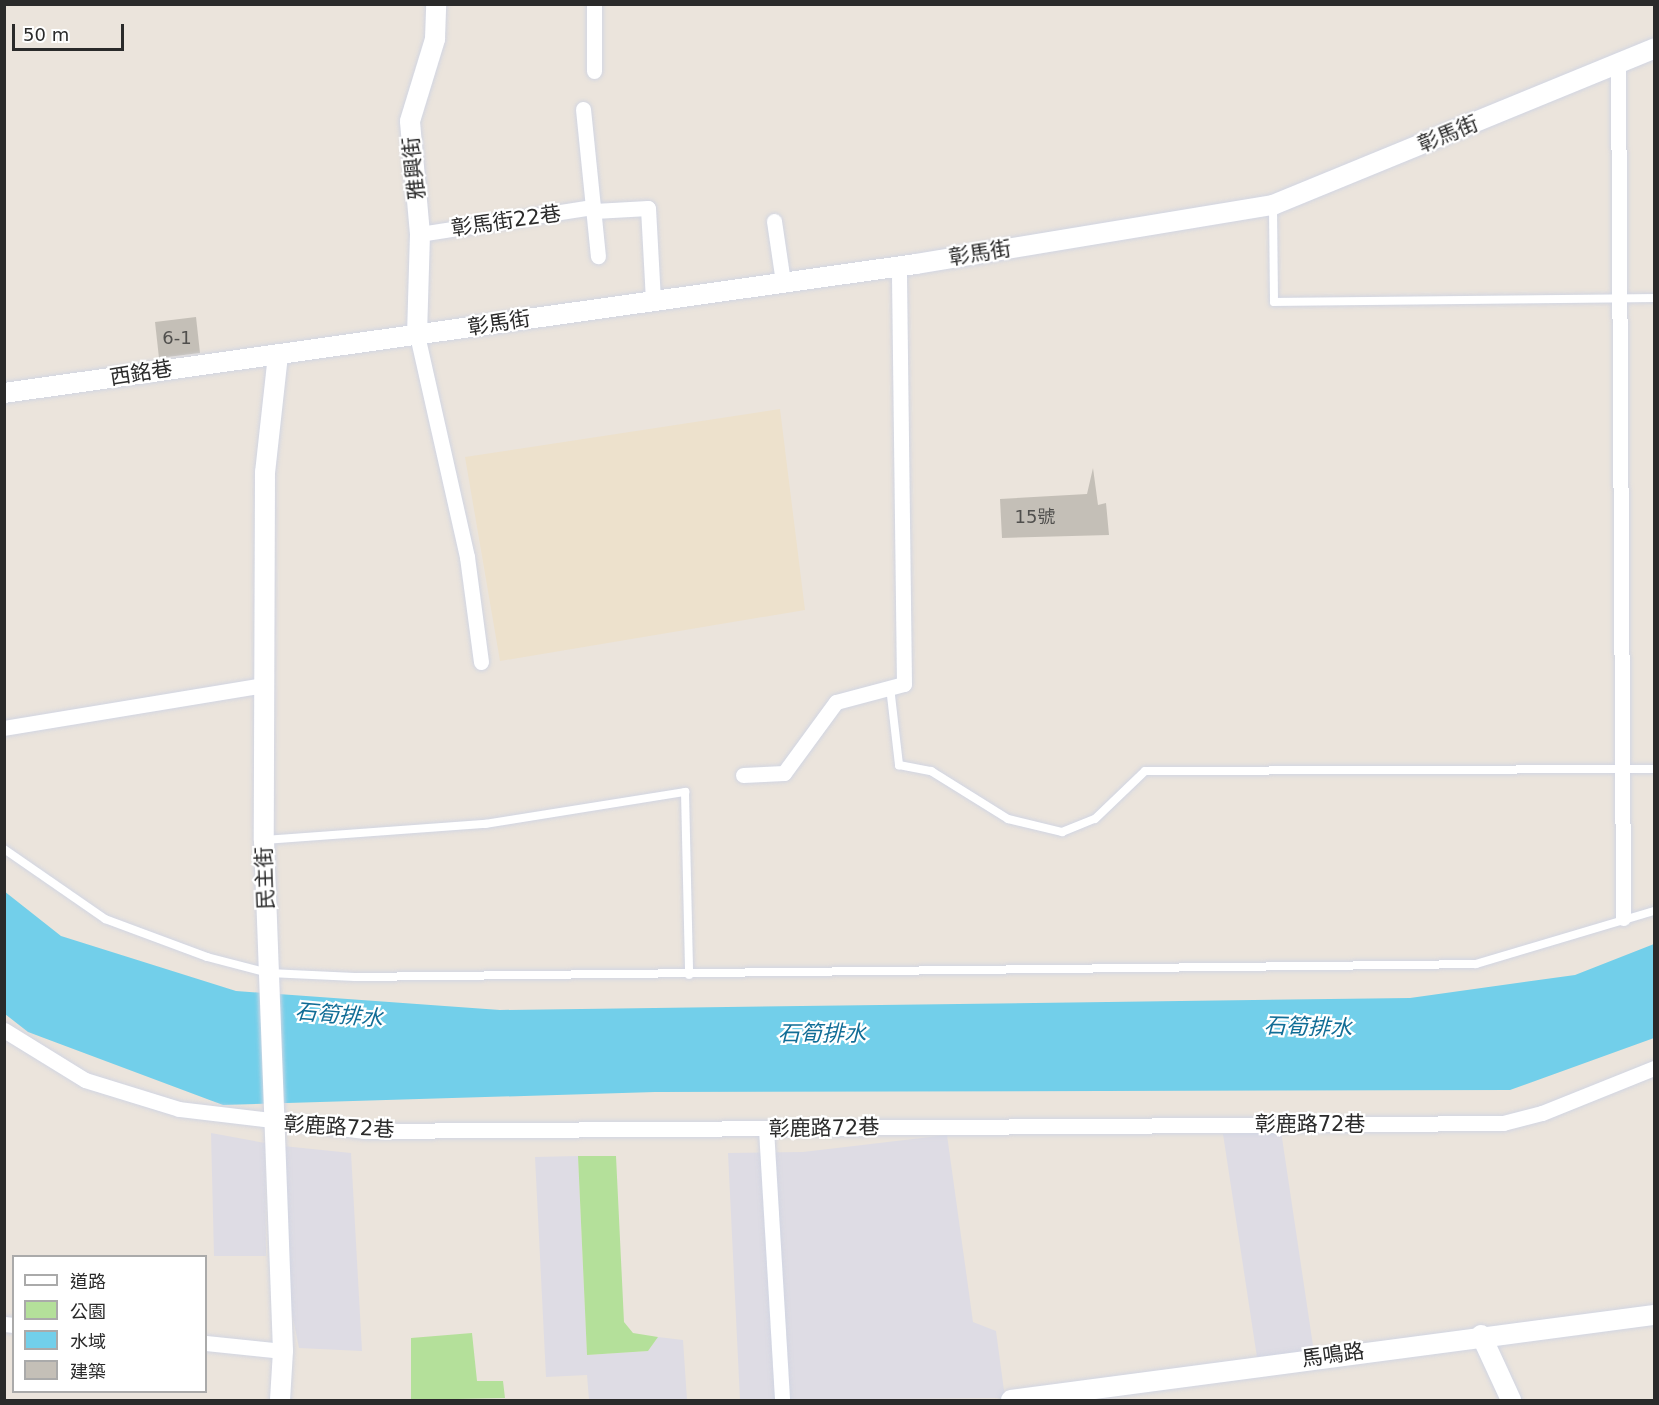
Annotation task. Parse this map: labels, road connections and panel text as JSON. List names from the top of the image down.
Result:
{
  "streets": {
    "street": [
      "彰馬街",
      "雅興街",
      "彰馬街22巷",
      "西銘巷",
      "民主街",
      "彰鹿路72巷",
      "馬鳴路"
    ]
  },
  "crossings": [
    ["彰馬街", "雅興街"],
    ["彰馬街", "彰馬街22巷"],
    ["彰馬街", "西銘巷"],
    ["彰馬街", "民主街"],
    ["雅興街", "彰馬街22巷"],
    ["西銘巷", "民主街"],
    ["民主街", "彰鹿路72巷"]
  ],
  "water": ["石筍排水"],
  "house_numbers": ["6-1", "15號"],
  "legend": [
    "道路",
    "公園",
    "水域",
    "建築"
  ],
  "scale_bar": "50 m"
}
